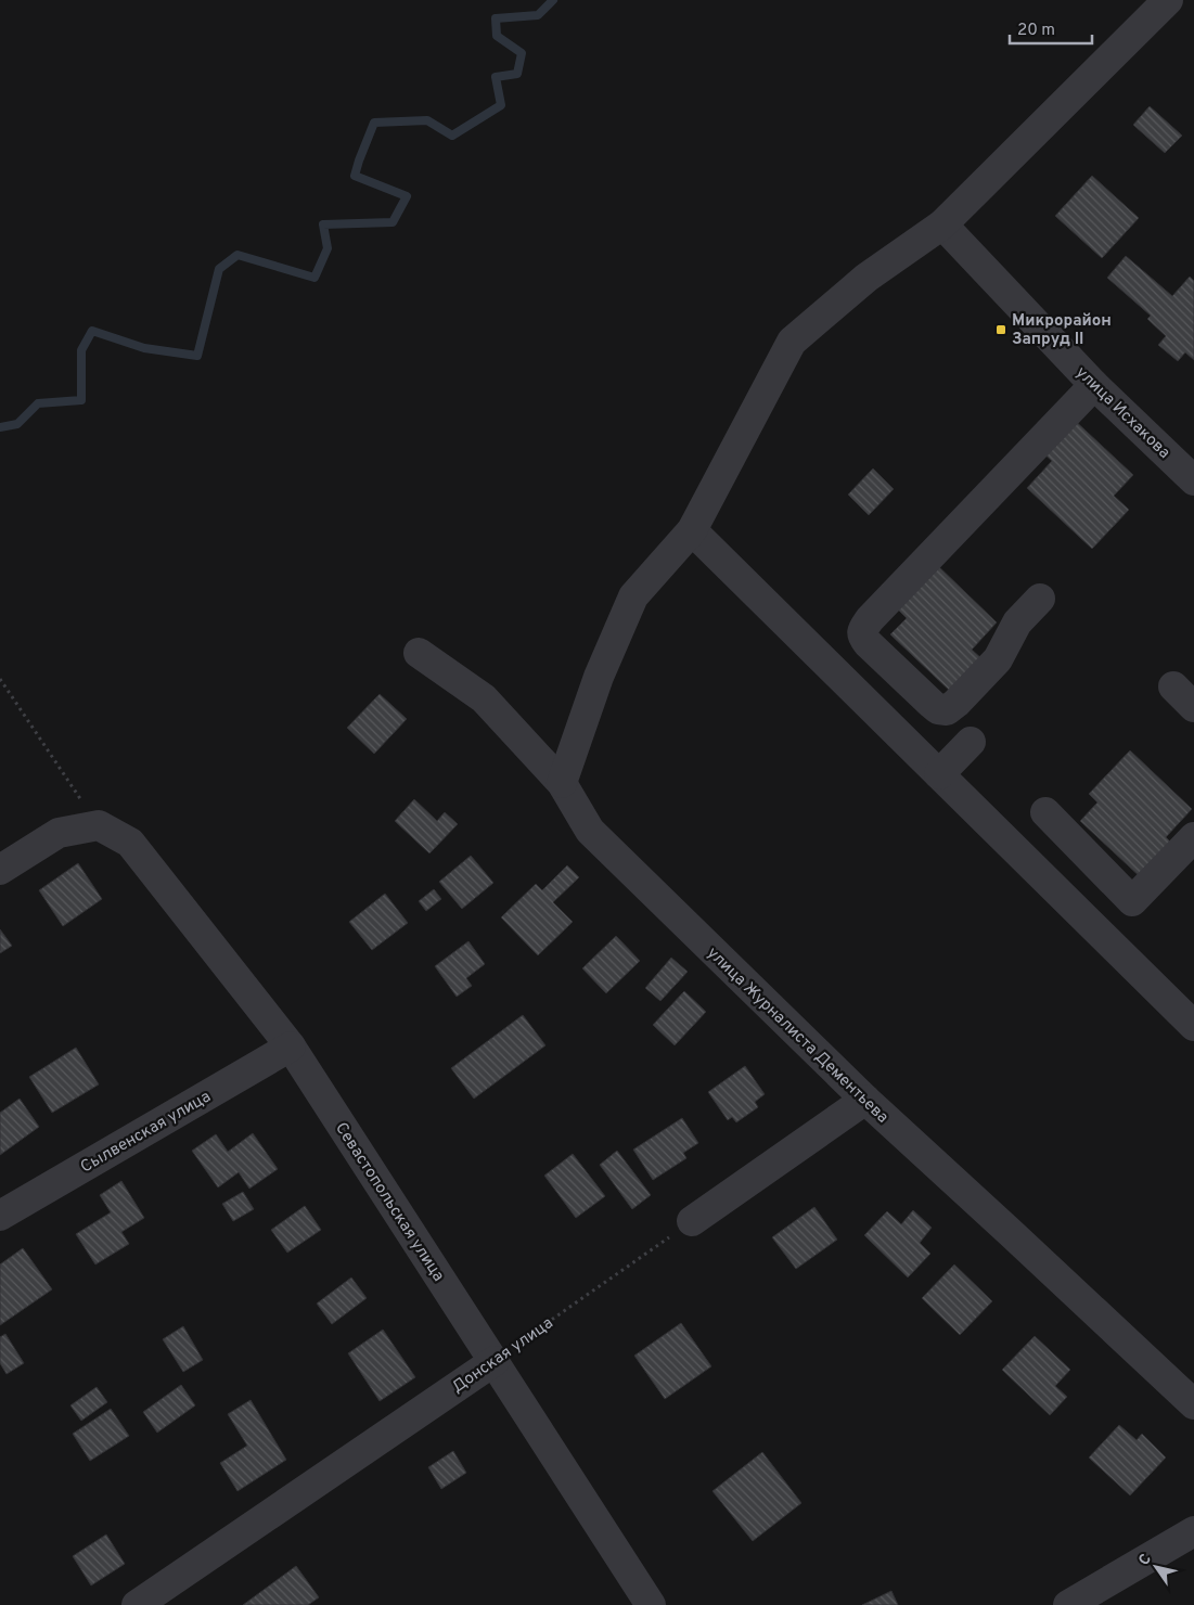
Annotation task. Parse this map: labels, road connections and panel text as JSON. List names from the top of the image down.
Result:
{
  "streets": {
    "street": [
      "улица Исхакова",
      "улица Журналиста Дементьева",
      "Сылвенская улица",
      "Севастопольская улица",
      "Донская улица"
    ]
  },
  "crossings": [
    ["Сылвенская улица", "Севастопольская улица"],
    ["Севастопольская улица", "Донская улица"]
  ],
  "places": {
    "transit": ["Микрорайон Запруд II"]
  },
  "scale_bar": "20 m",
  "north": "top left"
}
